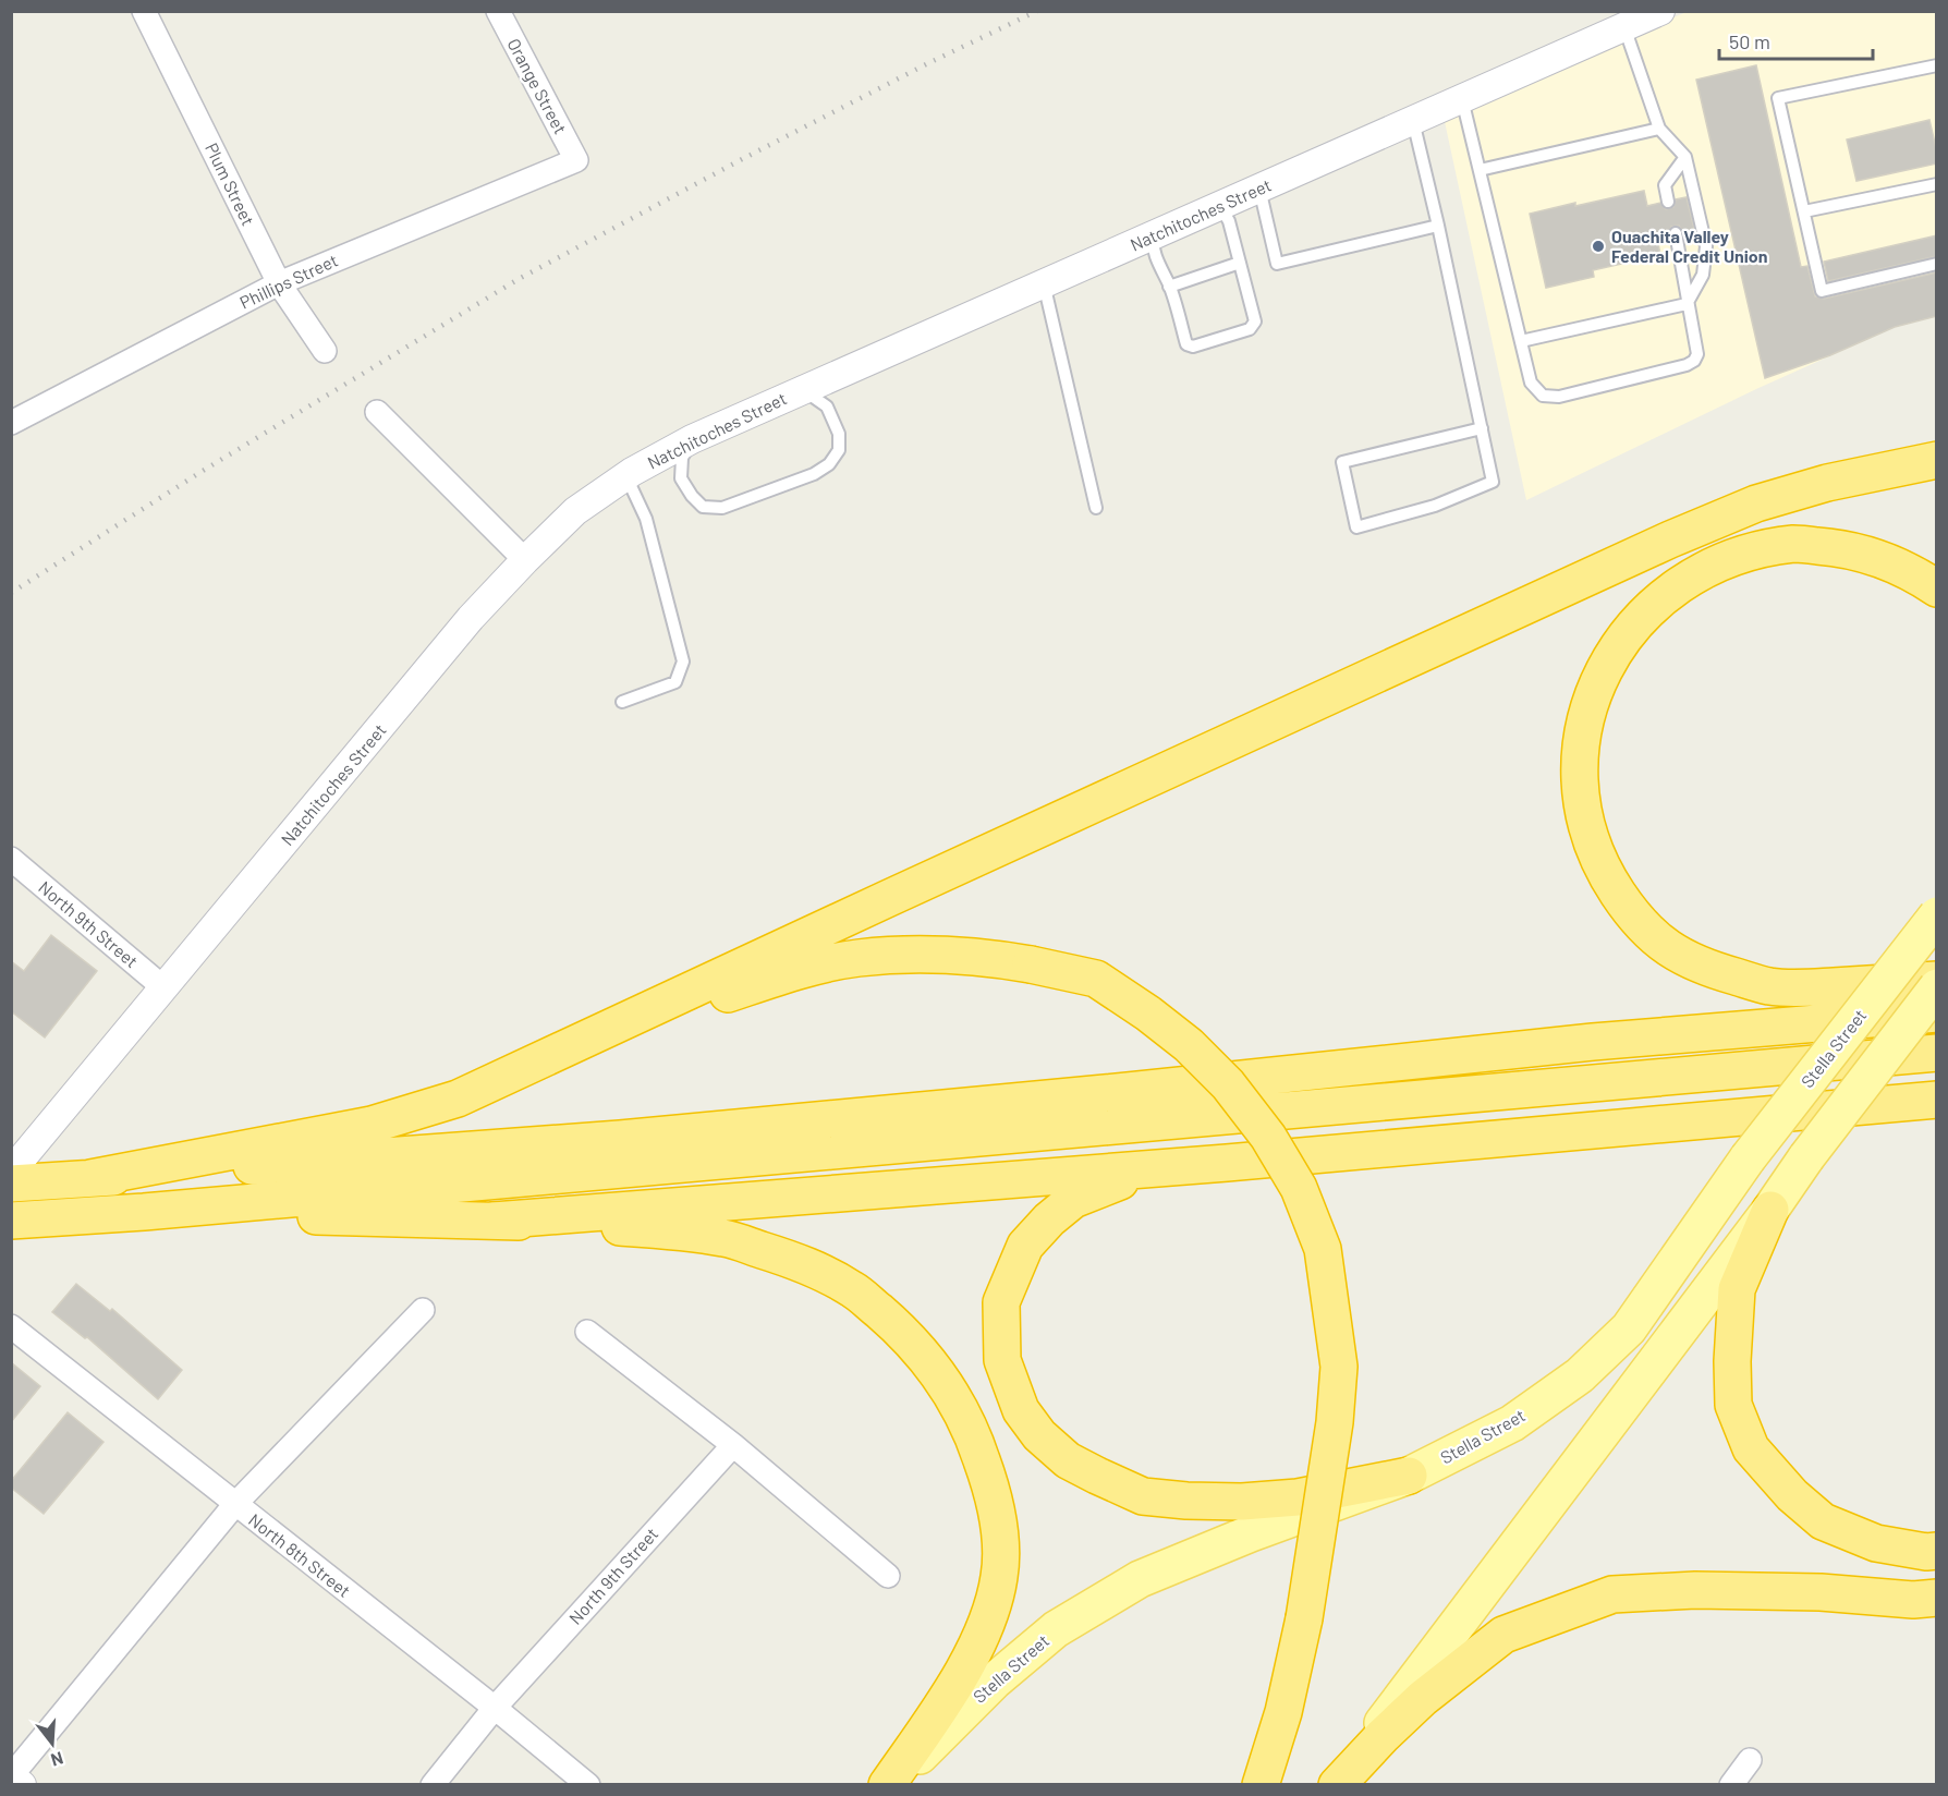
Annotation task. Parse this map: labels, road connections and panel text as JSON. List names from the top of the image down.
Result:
{
  "streets": {
    "main road": ["Stella Street"],
    "street": [
      "Orange Street",
      "Plum Street",
      "Natchitoches Street",
      "Phillips Street",
      "North 9th Street",
      "North 8th Street"
    ]
  },
  "crossings": [
    ["Orange Street", "Phillips Street"],
    ["Plum Street", "Phillips Street"],
    ["Natchitoches Street", "North 9th Street"],
    ["North 9th Street", "North 8th Street"]
  ],
  "places": ["Ouachita Valley Federal Credit Union"],
  "scale_bar": "50 m",
  "north": "bottom"
}
